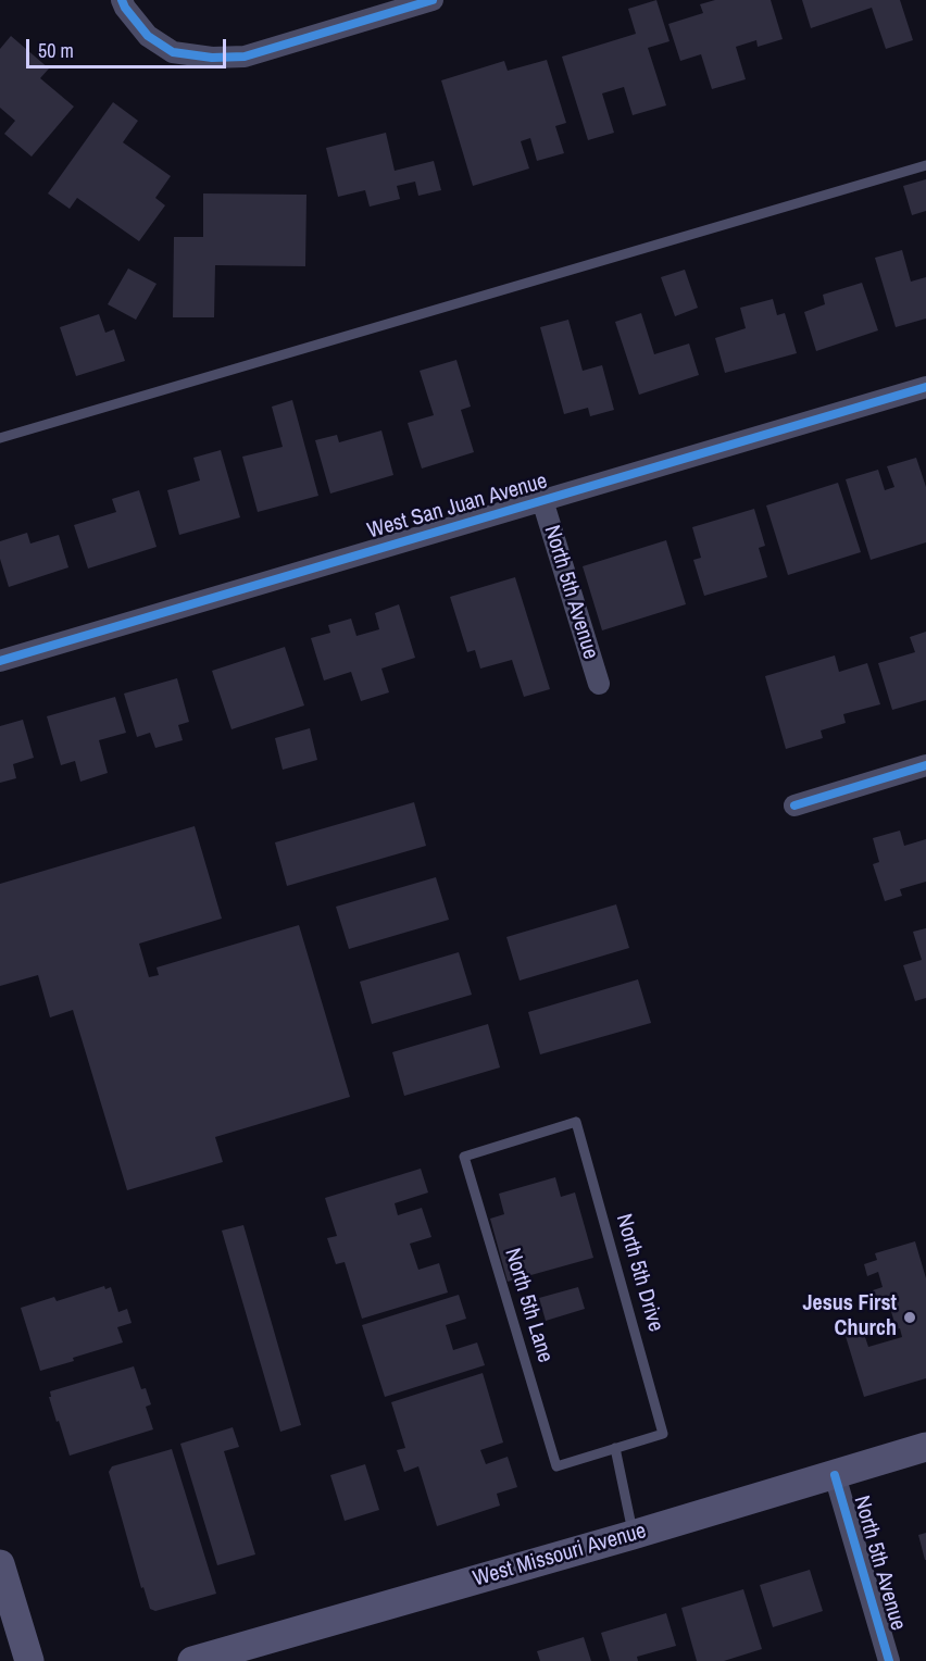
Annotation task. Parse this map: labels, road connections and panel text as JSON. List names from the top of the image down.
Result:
{
  "streets": {
    "main road": ["West Missouri Avenue"],
    "street": ["West San Juan Avenue", "North 5th Avenue"],
    "lane": ["North 5th Drive", "North 5th Lane"]
  },
  "crossings": [
    ["West San Juan Avenue", "North 5th Avenue"],
    ["North 5th Avenue", "West Missouri Avenue"],
    ["North 5th Drive", "North 5th Lane"]
  ],
  "places": ["Jesus First Church"],
  "scale_bar": "50 m"
}
